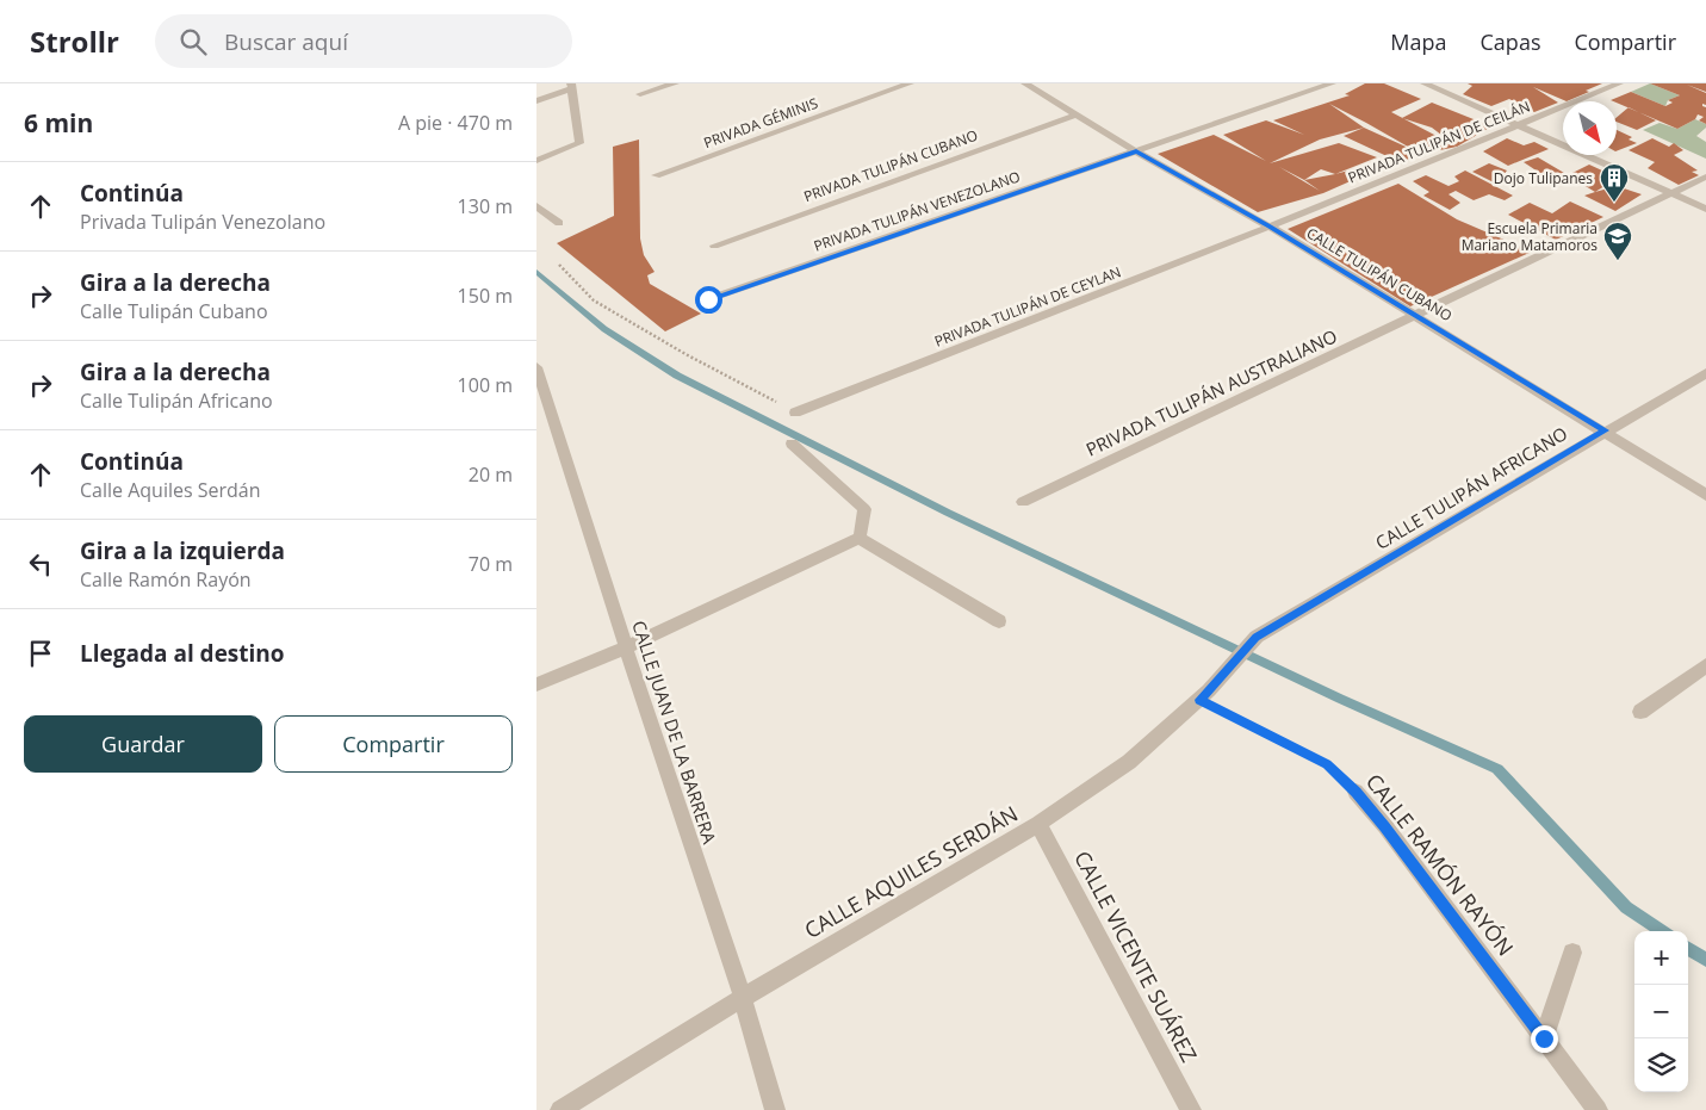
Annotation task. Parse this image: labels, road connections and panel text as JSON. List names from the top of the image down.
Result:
{
  "streets": {
    "street": [
      "PRIVADA GÉMINIS",
      "PRIVADA TULIPÁN DE CEILÁN",
      "PRIVADA TULIPÁN CUBANO",
      "PRIVADA TULIPÁN VENEZOLANO",
      "CALLE TULIPÁN CUBANO",
      "PRIVADA TULIPÁN DE CEYLAN",
      "PRIVADA TULIPÁN AUSTRALIANO",
      "CALLE TULIPÁN AFRICANO",
      "CALLE JUAN DE LA BARRERA",
      "CALLE RAMÓN RAYÓN",
      "CALLE AQUILES SERDÁN",
      "CALLE VICENTE SUÁREZ"
    ]
  },
  "crossings": [
    ["PRIVADA TULIPÁN DE CEILÁN", "CALLE TULIPÁN CUBANO"],
    ["PRIVADA TULIPÁN DE CEILÁN", "PRIVADA TULIPÁN DE CEYLAN"],
    ["PRIVADA TULIPÁN CUBANO", "CALLE TULIPÁN CUBANO"],
    ["PRIVADA TULIPÁN VENEZOLANO", "CALLE TULIPÁN CUBANO"],
    ["CALLE TULIPÁN CUBANO", "PRIVADA TULIPÁN DE CEYLAN"],
    ["CALLE TULIPÁN CUBANO", "PRIVADA TULIPÁN AUSTRALIANO"],
    ["CALLE TULIPÁN CUBANO", "CALLE TULIPÁN AFRICANO"],
    ["CALLE TULIPÁN AFRICANO", "CALLE AQUILES SERDÁN"],
    ["CALLE JUAN DE LA BARRERA", "CALLE AQUILES SERDÁN"],
    ["CALLE RAMÓN RAYÓN", "CALLE AQUILES SERDÁN"],
    ["CALLE AQUILES SERDÁN", "CALLE VICENTE SUÁREZ"]
  ],
  "places": {
    "building": ["Dojo Tulipanes"],
    "school or university": ["Escuela Primaria Mariano Matamoros"]
  },
  "north": "bottom right",
  "page": {
    "header": "Strollr",
    "search": "Buscar aquí",
    "nav": ["Mapa", "Capas", "Compartir"],
    "heading": ["6 min", "A pie · 470 m"],
    "list": [
      ["Continúa", "Privada Tulipán Venezolano", "130 m"],
      ["Gira a la derecha", "Calle Tulipán Cubano", "150 m"],
      ["Gira a la derecha", "Calle Tulipán Africano", "100 m"],
      ["Continúa", "Calle Aquiles Serdán", "20 m"],
      ["Gira a la izquierda", "Calle Ramón Rayón", "70 m"],
      "Llegada al destino"
    ],
    "buttons": ["Guardar", "Compartir"],
    "map_buttons": ["+", "−"]
  }
}
